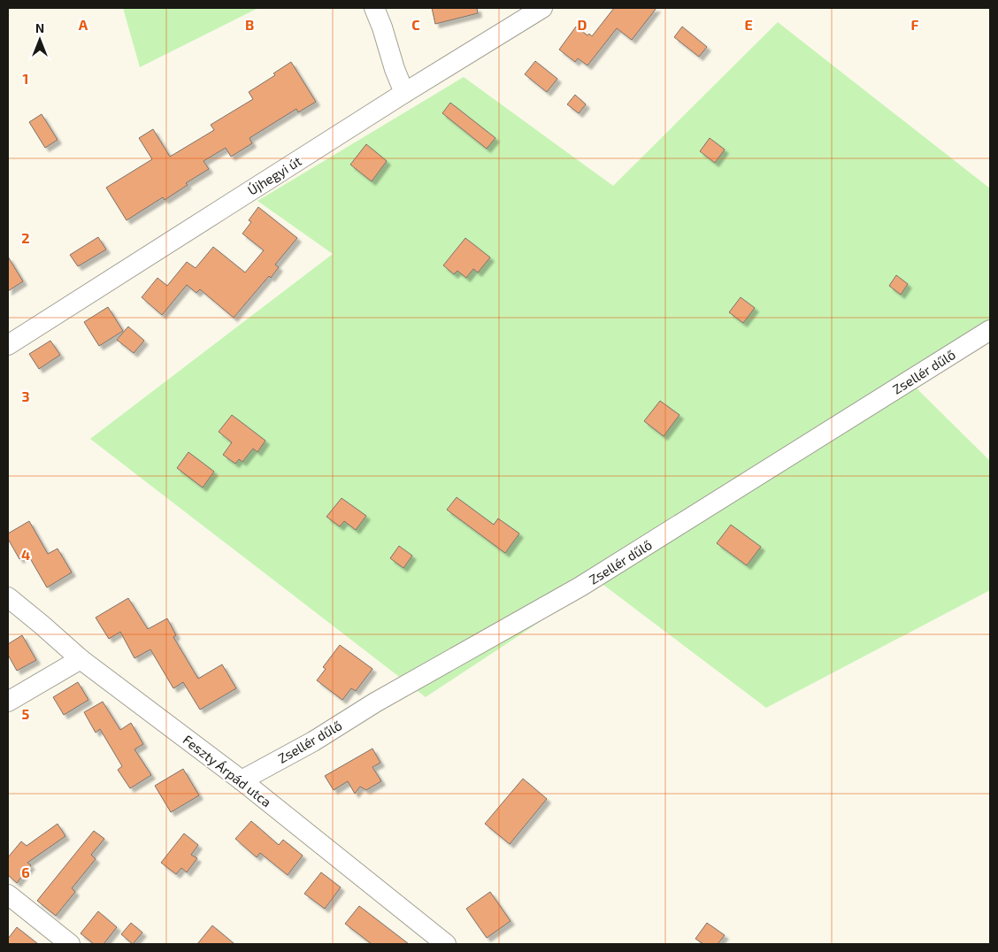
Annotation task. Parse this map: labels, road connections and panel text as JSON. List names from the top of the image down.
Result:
{
  "streets": {
    "street": ["Újhegyi út", "Zsellér dűlő", "Feszty Árpád utca"]
  },
  "crossings": [
    ["Zsellér dűlő", "Feszty Árpád utca"]
  ],
  "north": "top",
  "grid": {
    "columns": [
      "A",
      "B",
      "C",
      "D",
      "E",
      "F"
    ],
    "rows": [
      "1",
      "2",
      "3",
      "4",
      "5",
      "6"
    ]
  }
}
